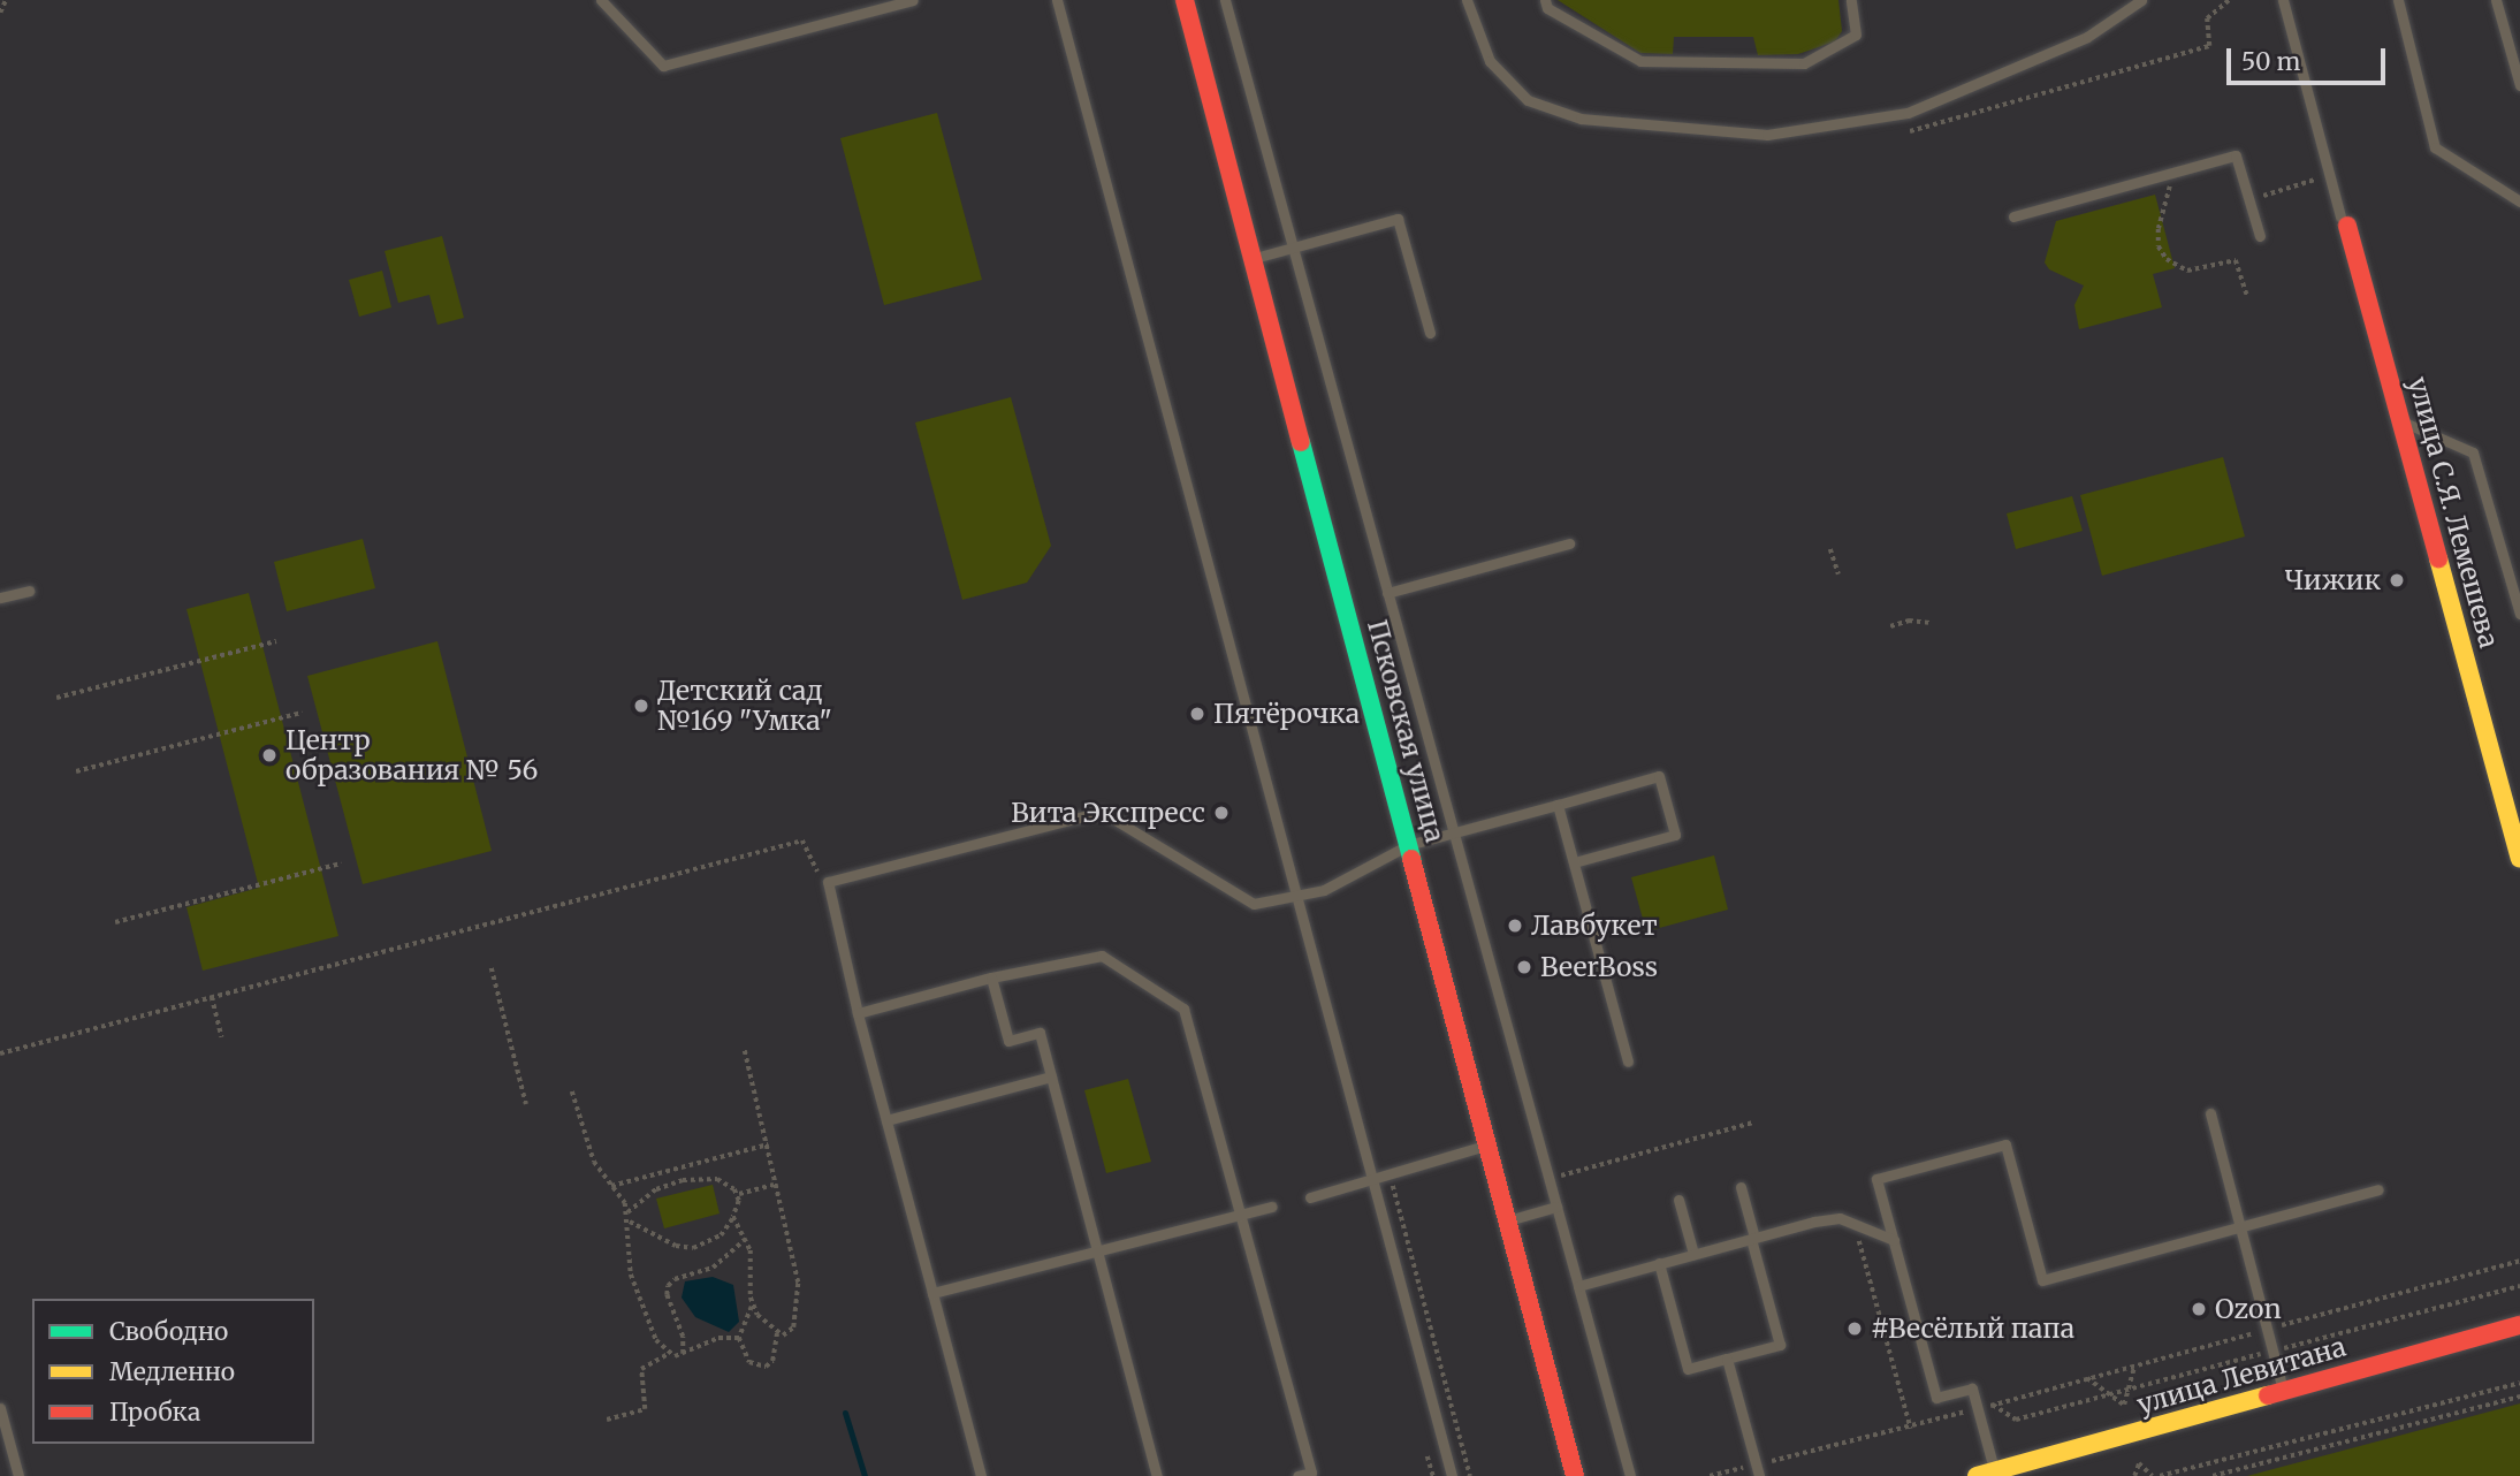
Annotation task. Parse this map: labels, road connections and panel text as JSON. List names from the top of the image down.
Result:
{
  "streets": {
    "street": ["улица С.Я. Лемешева", "Псковская улица", "улица Левитана"]
  },
  "places": [
    "Чижик",
    "Детский сад №169 \"Умка\"",
    "Пятёрочка",
    "Центр образования № 56",
    "Вита Экспресс",
    "Лавбукет",
    "BeerBoss",
    "Ozon",
    "#Весёлый папа"
  ],
  "legend": ["Свободно", "Медленно", "Пробка"],
  "scale_bar": "50 m"
}
